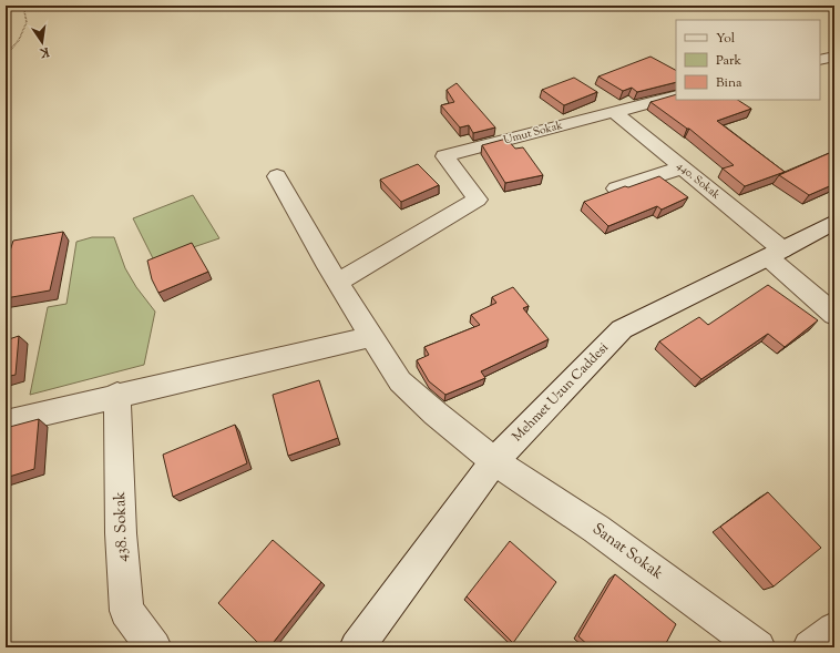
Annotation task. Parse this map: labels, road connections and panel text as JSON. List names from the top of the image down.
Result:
{
  "streets": {
    "street": [
      "Umut Sokak",
      "440. Sokak",
      "Mehmet Uzun Caddesi",
      "438. Sokak",
      "Sanat Sokak"
    ]
  },
  "crossings": [
    ["Umut Sokak", "440. Sokak"],
    ["Umut Sokak", "Sanat Sokak"],
    ["440. Sokak", "Mehmet Uzun Caddesi"],
    ["Mehmet Uzun Caddesi", "Sanat Sokak"]
  ],
  "legend": ["Yol", "Park", "Bina"],
  "north": "bottom"
}
